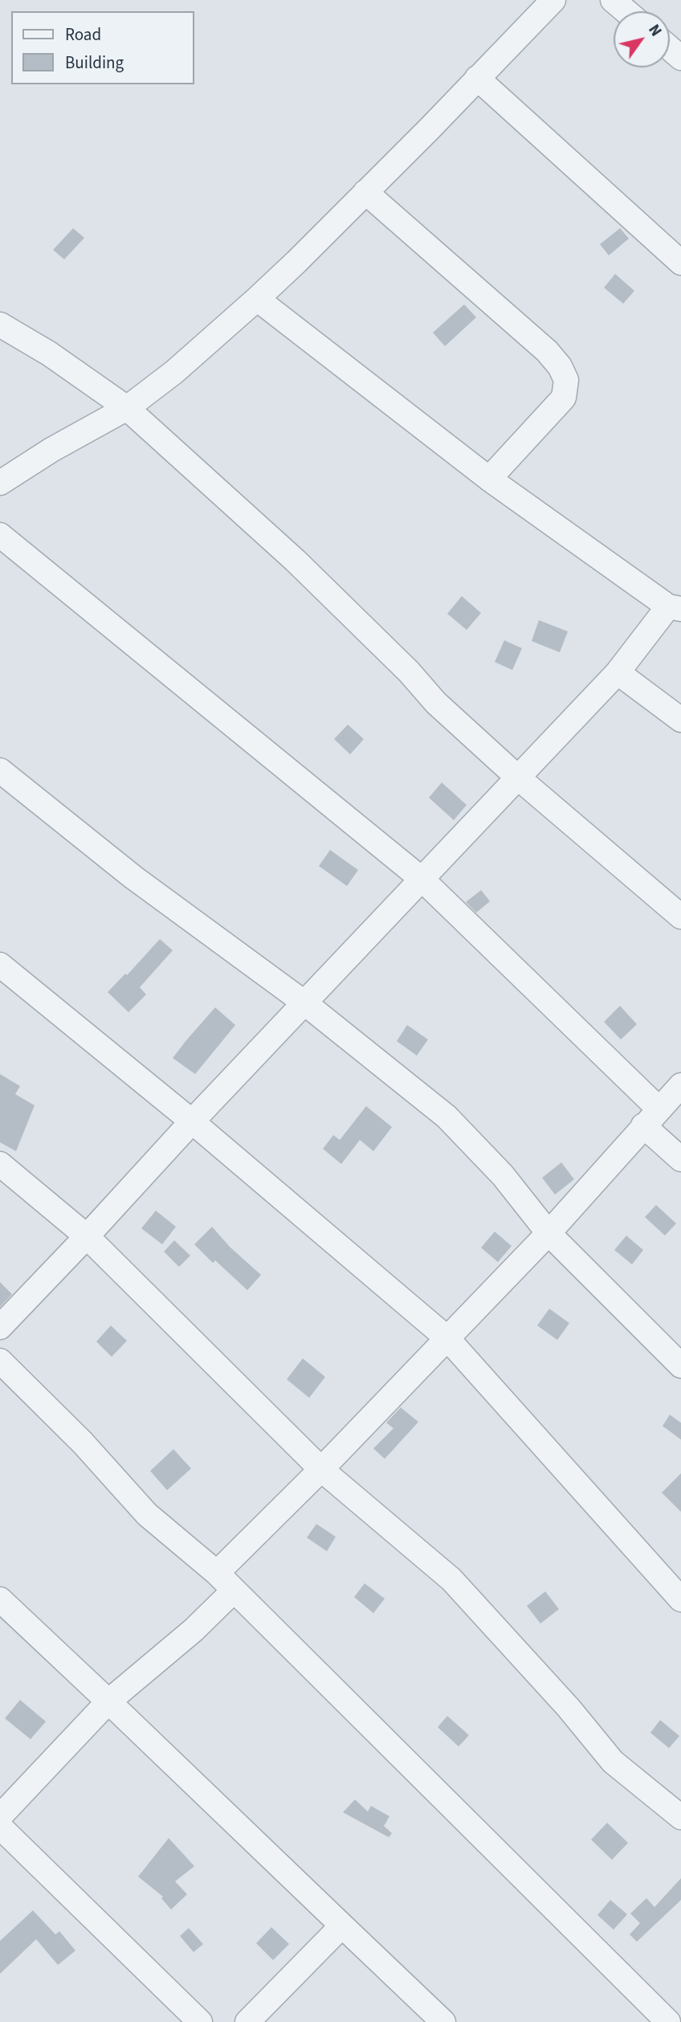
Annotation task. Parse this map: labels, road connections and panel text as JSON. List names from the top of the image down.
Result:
{
  "legend": ["Road", "Building"],
  "north": "top right"
}
